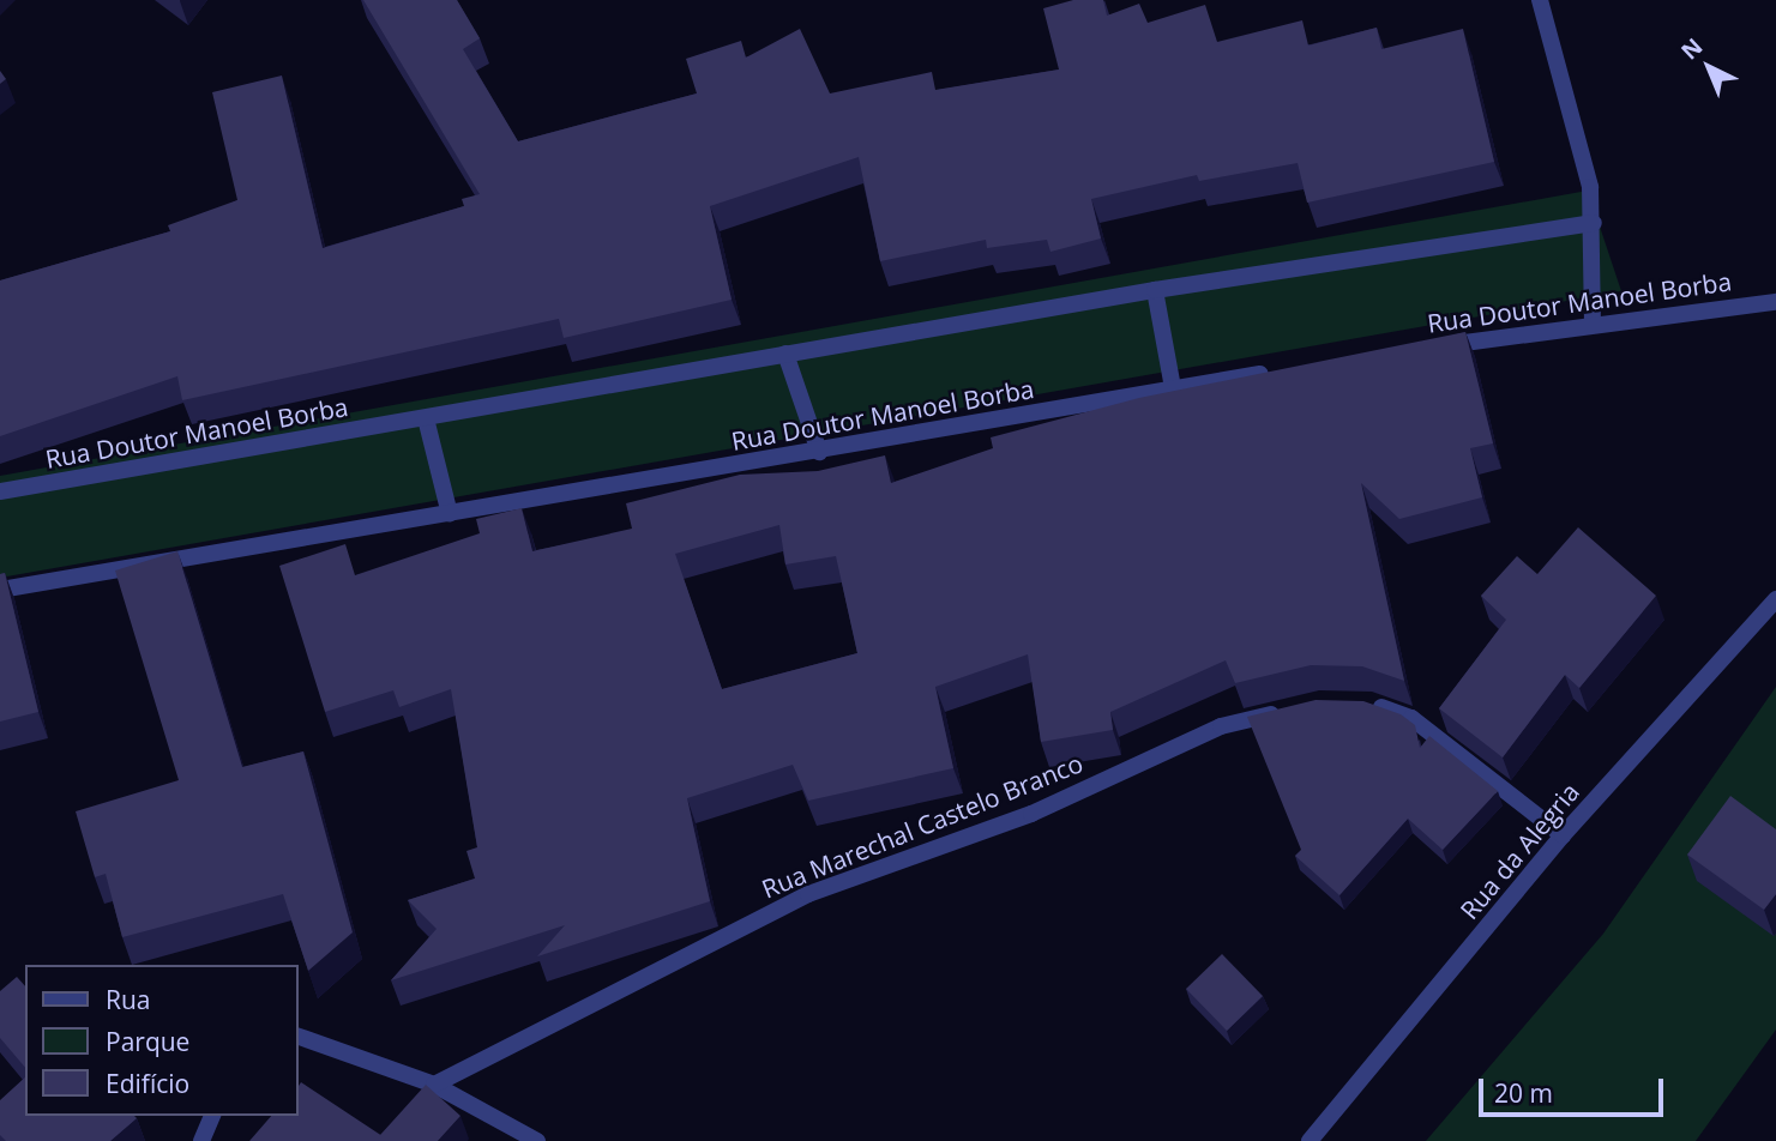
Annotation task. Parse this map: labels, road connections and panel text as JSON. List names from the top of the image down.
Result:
{
  "streets": {
    "street": ["Rua Doutor Manoel Borba", "Rua Marechal Castelo Branco", "Rua da Alegria"]
  },
  "legend": ["Rua", "Parque", "Edifício"],
  "scale_bar": "20 m",
  "north": "top left"
}
